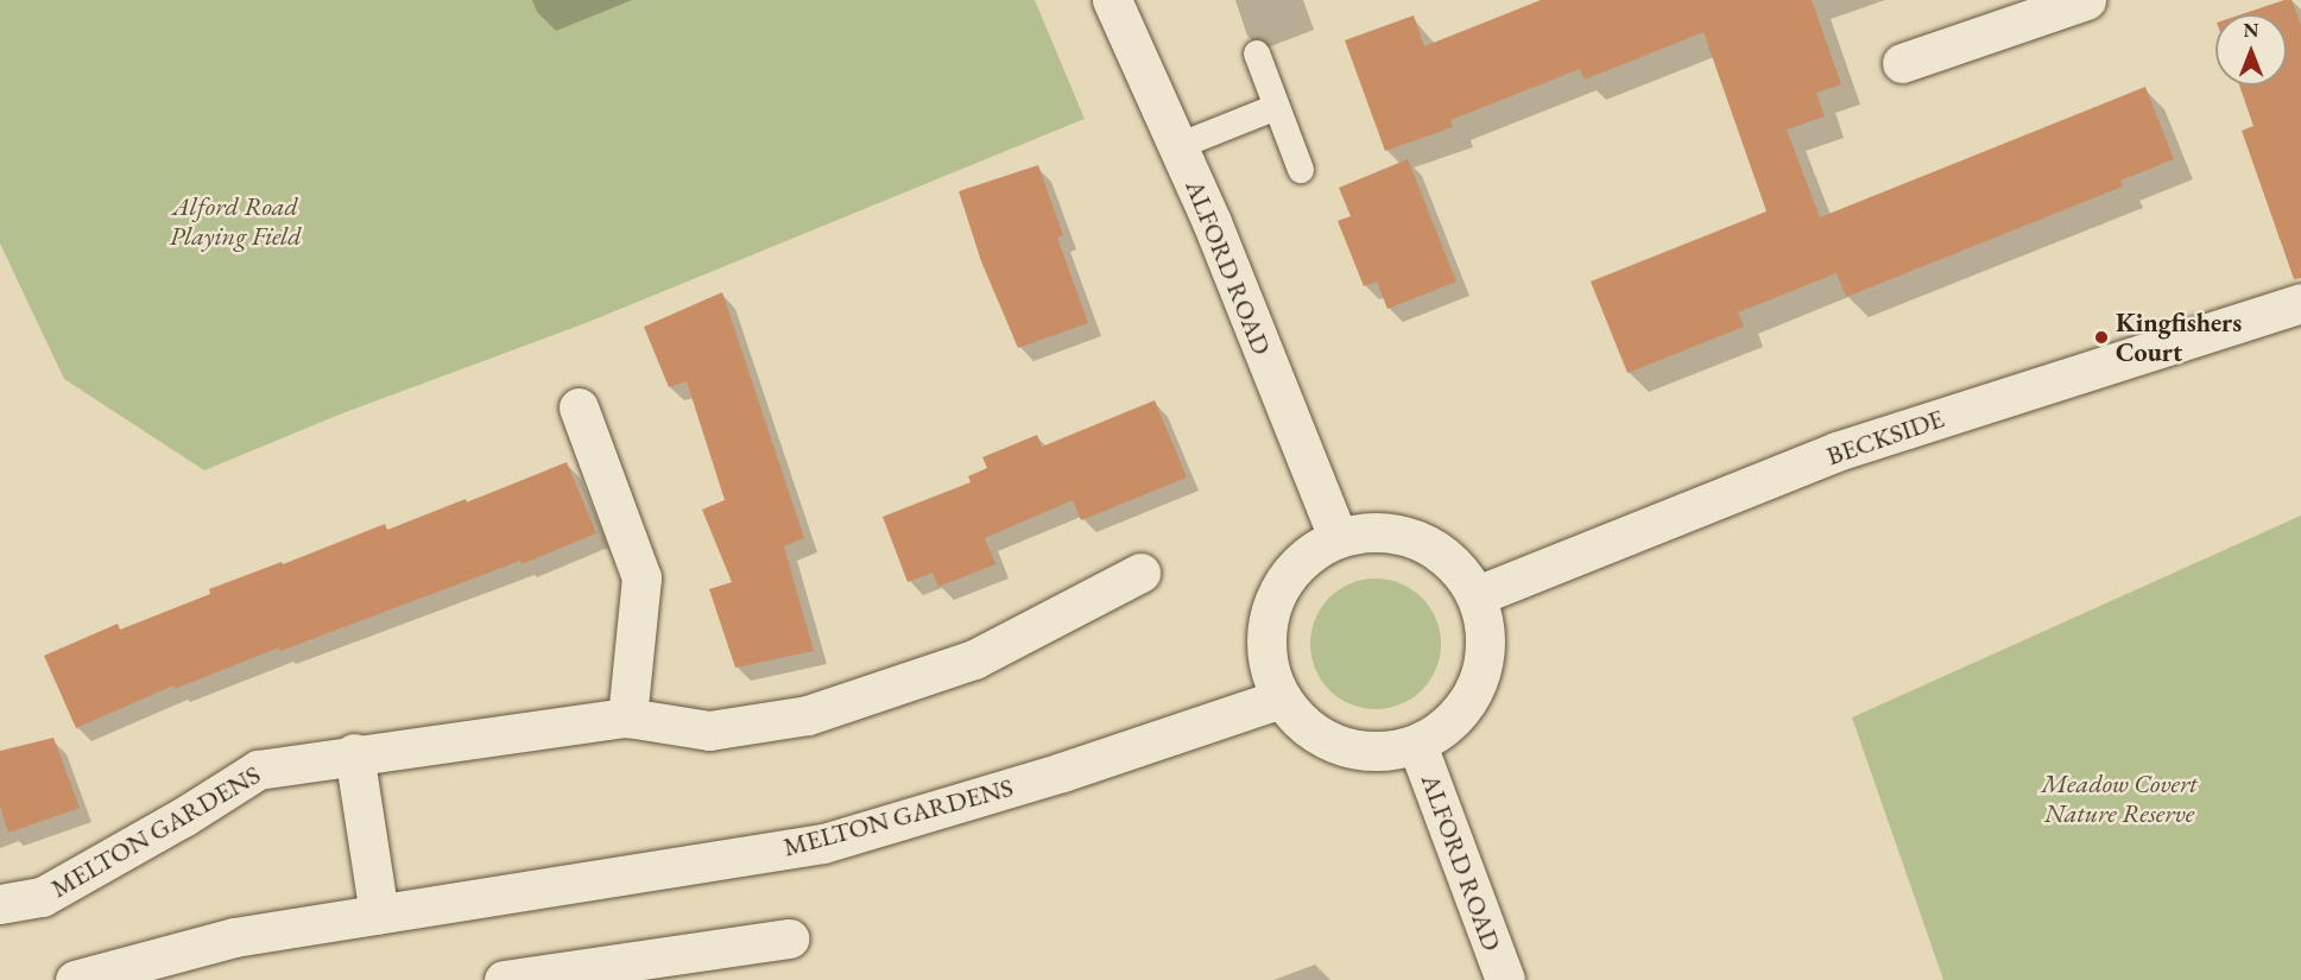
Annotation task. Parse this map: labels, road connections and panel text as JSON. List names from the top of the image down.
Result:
{
  "streets": {
    "street": ["ALFORD ROAD", "BECKSIDE", "MELTON GARDENS"]
  },
  "crossings": [
    ["ALFORD ROAD", "BECKSIDE"],
    ["ALFORD ROAD", "MELTON GARDENS"],
    ["BECKSIDE", "MELTON GARDENS"]
  ],
  "parks": ["Alford Road Playing Field", "Meadow Covert Nature Reserve"],
  "places": ["Kingfishers Court"],
  "north": "top"
}
